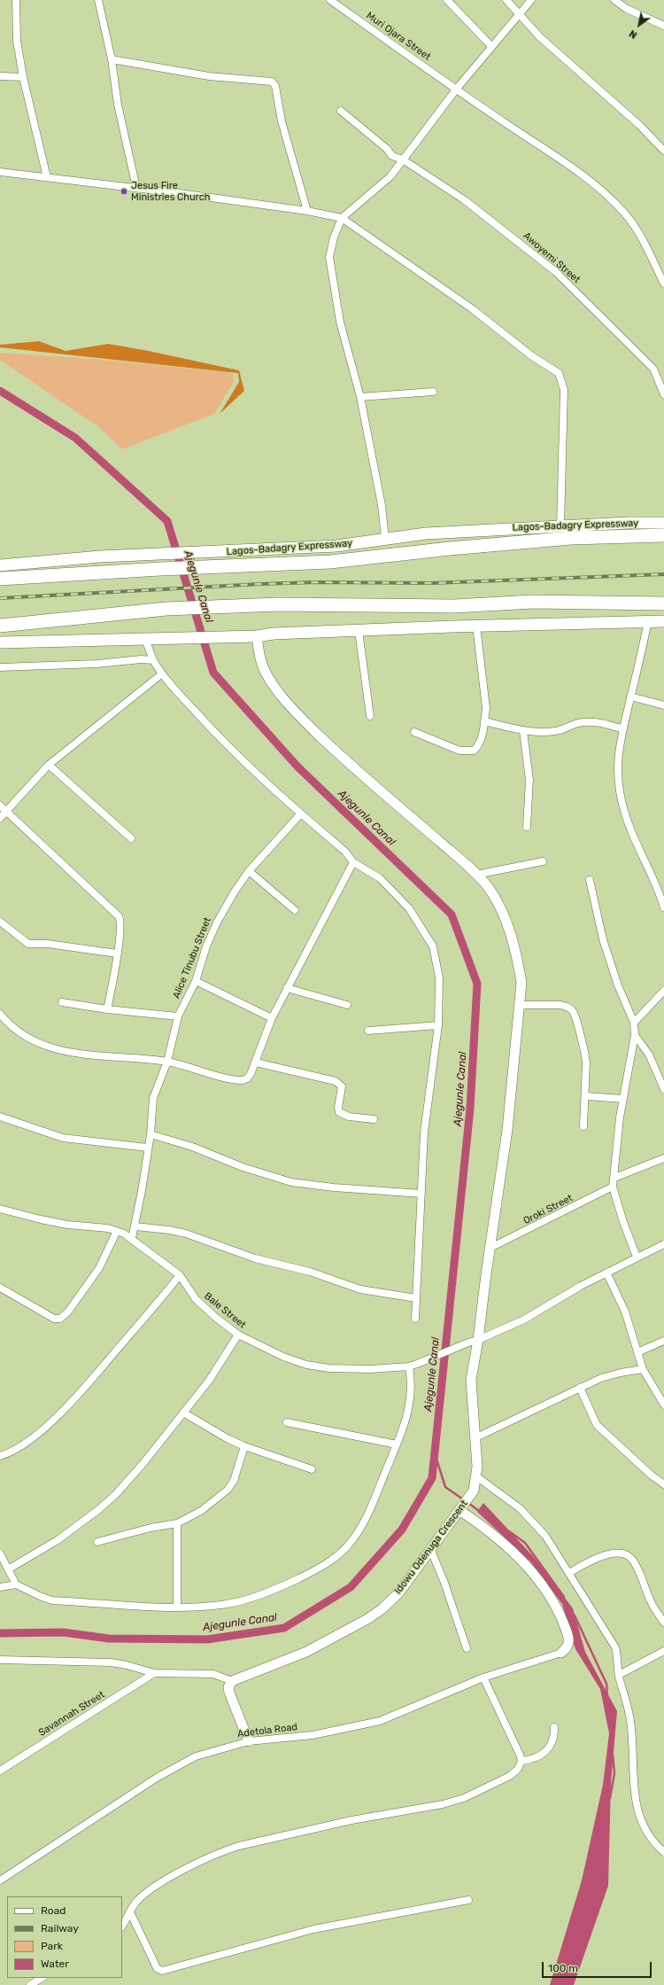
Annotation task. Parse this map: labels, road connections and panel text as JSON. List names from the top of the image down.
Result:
{
  "streets": {
    "highway": ["Lagos-Badagry Expressway"],
    "street": [
      "Muri Ojara Street",
      "Awoyemi Street",
      "Alice Tinubu Street",
      "Oroki Street",
      "Bale Street",
      "Idowu Odenuga Crescent",
      "Savannah Street",
      "Adetola Road"
    ]
  },
  "crossings": [
    ["Alice Tinubu Street", "Bale Street"]
  ],
  "water": ["Ajegunle Canal"],
  "places": ["Jesus Fire Ministries Church"],
  "legend": [
    "Road",
    "Railway",
    "Park",
    "Water"
  ],
  "scale_bar": "100 m",
  "north": "bottom left"
}
